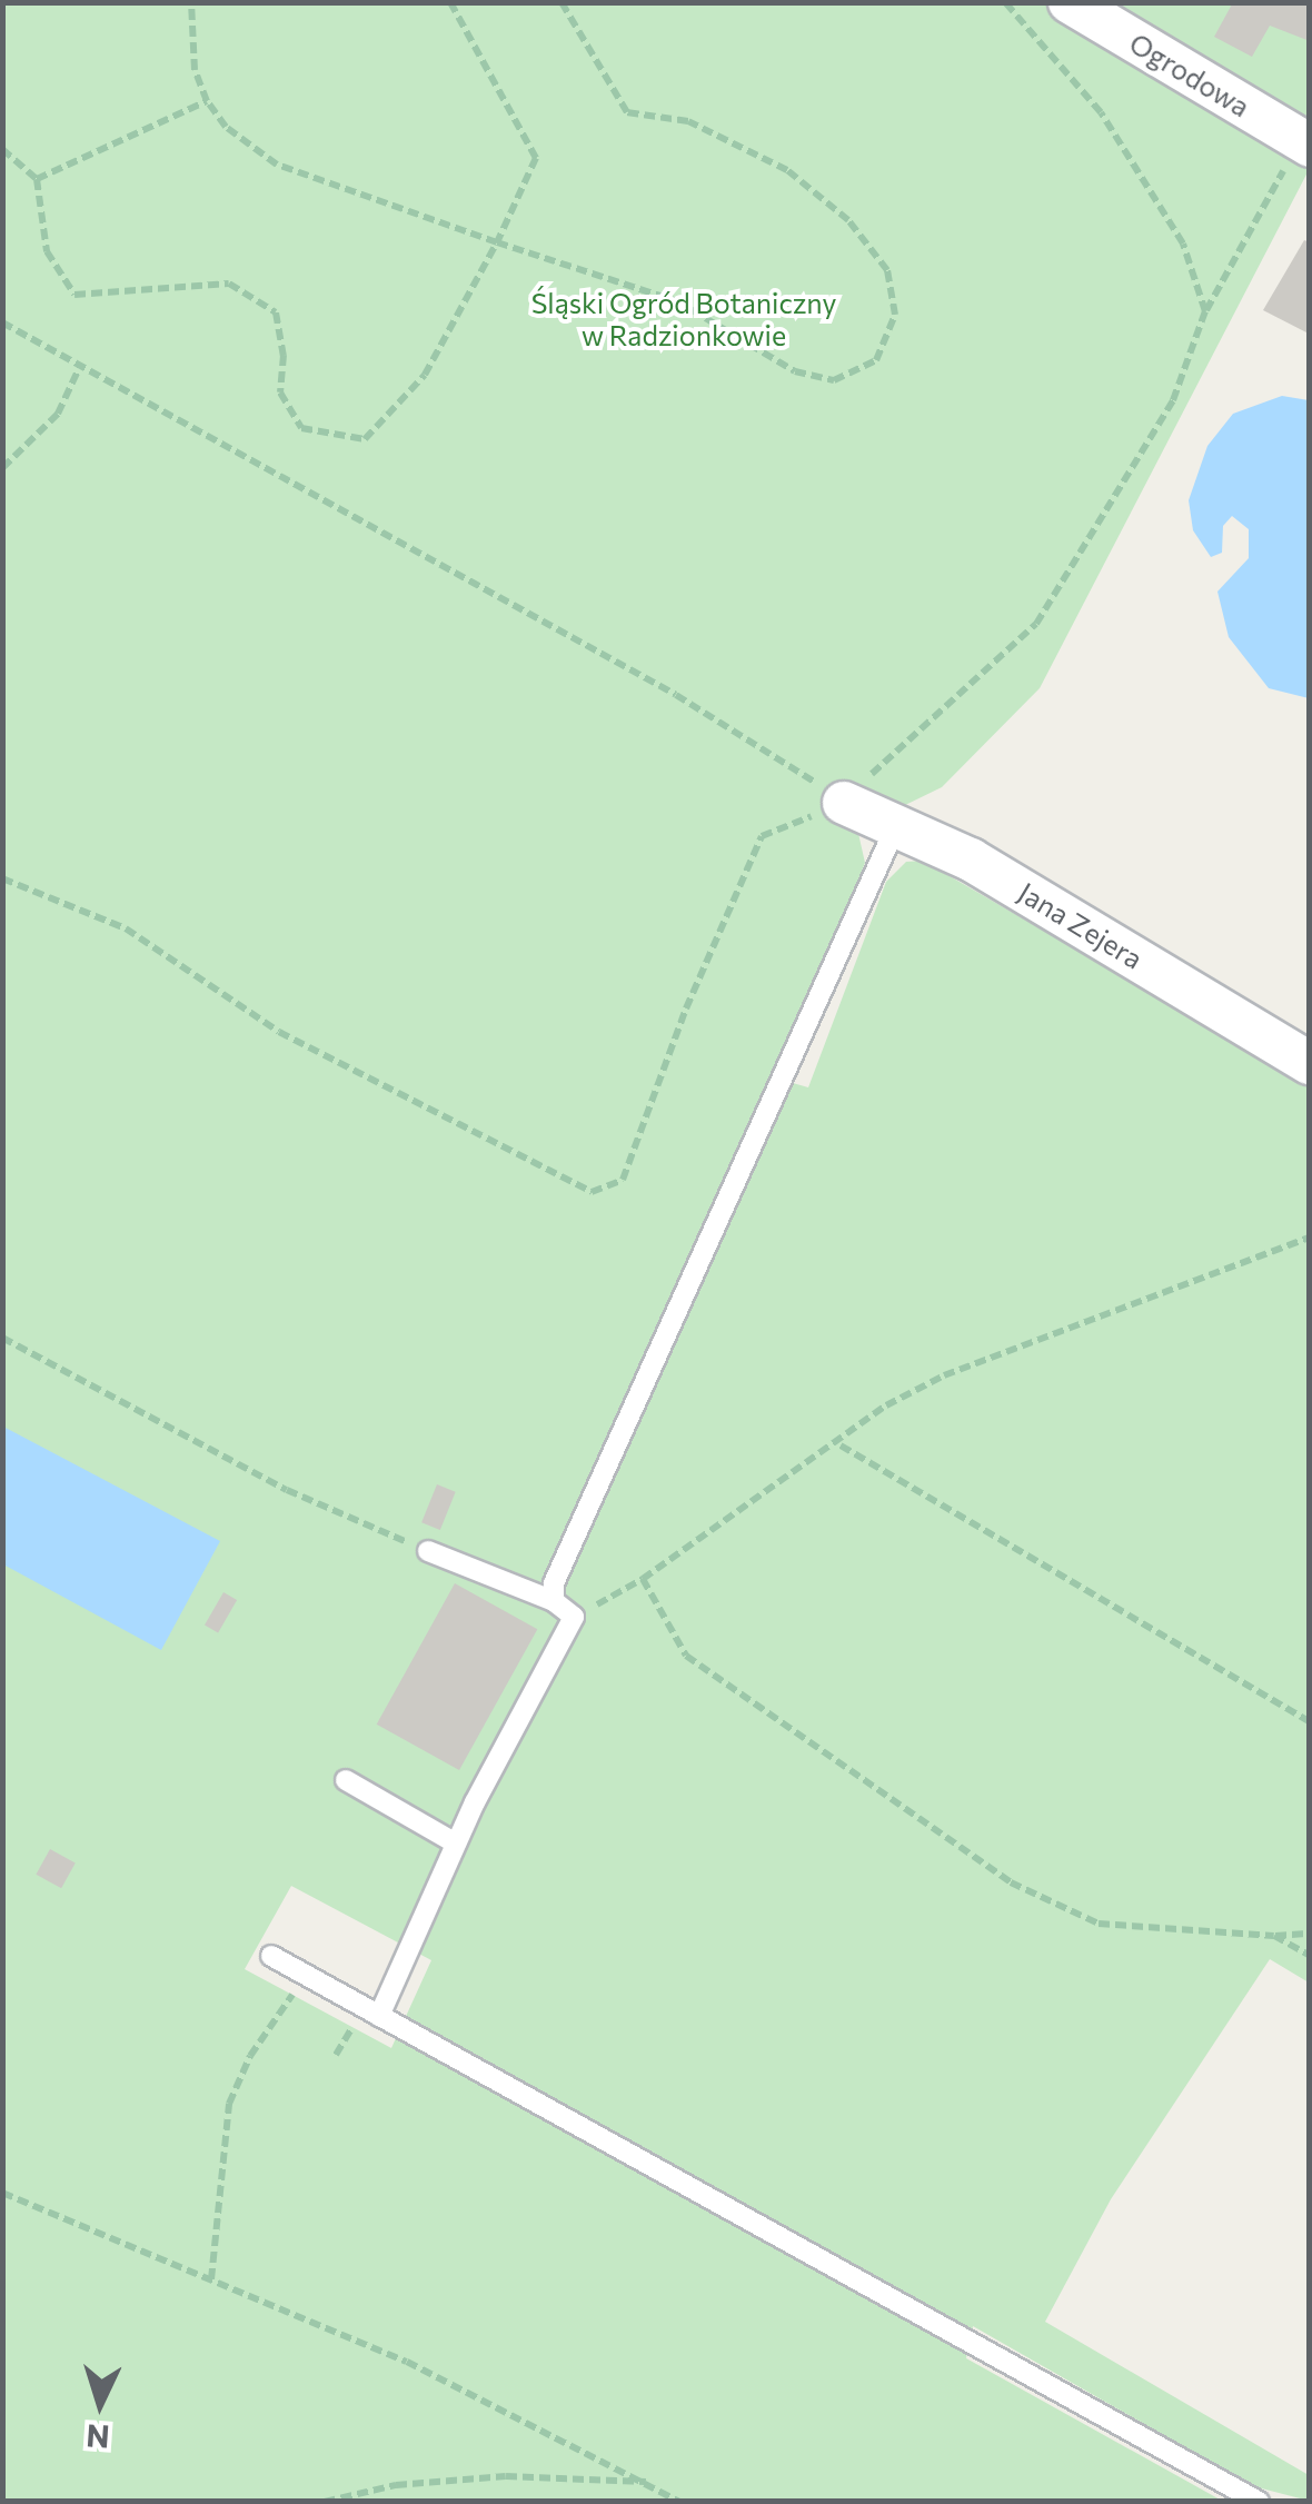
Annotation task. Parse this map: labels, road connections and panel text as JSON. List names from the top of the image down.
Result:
{
  "streets": {
    "street": ["Ogrodowa", "Jana Zejera"]
  },
  "parks": ["Śląski Ogród Botaniczny w Radzionkowie"],
  "north": "bottom"
}
